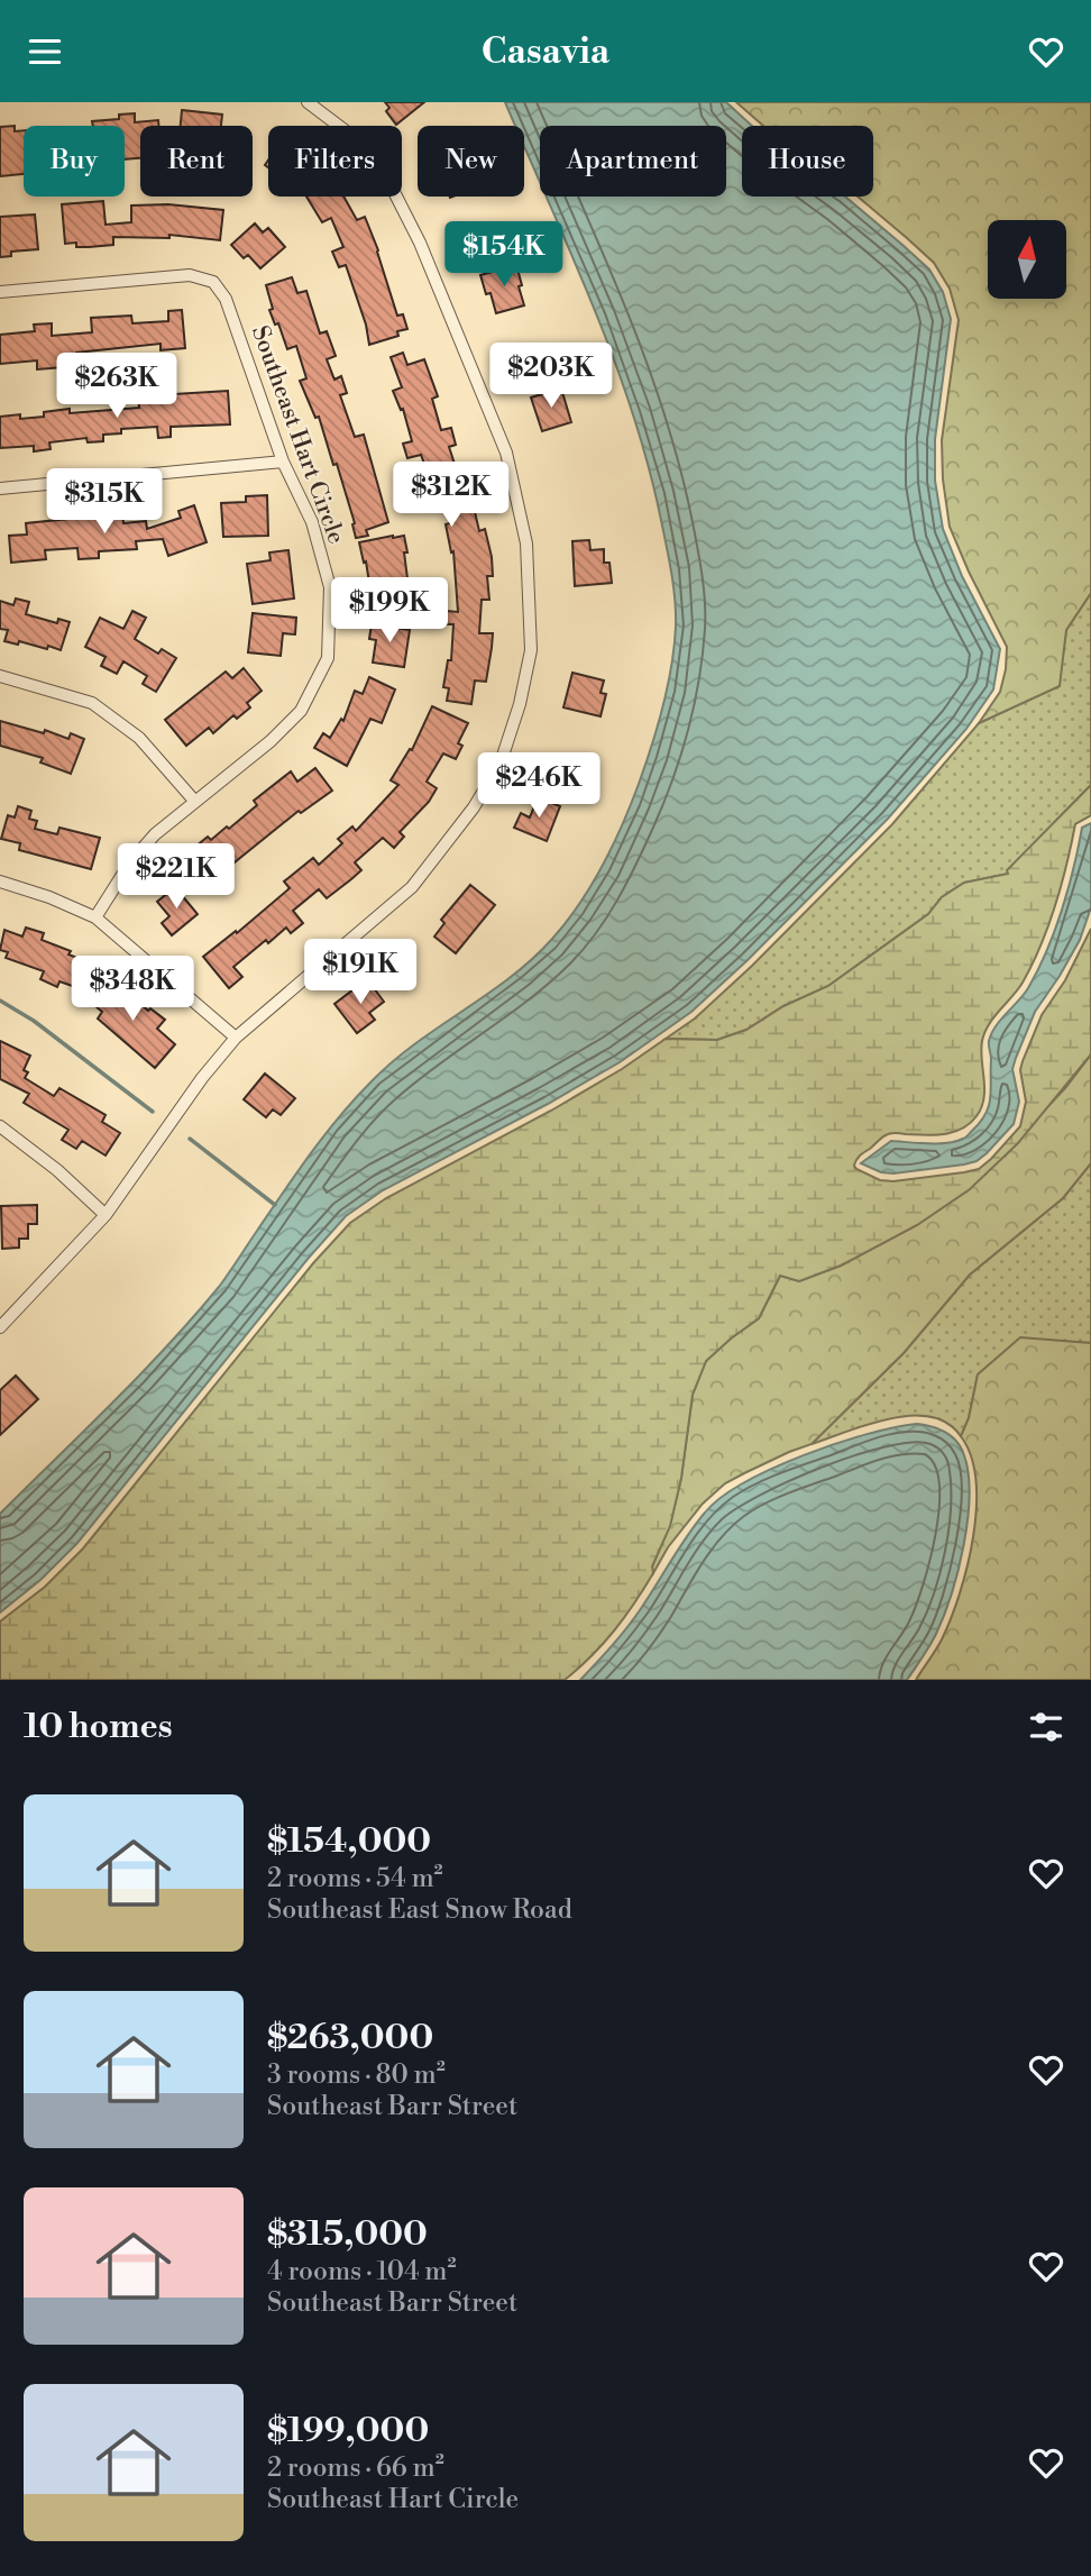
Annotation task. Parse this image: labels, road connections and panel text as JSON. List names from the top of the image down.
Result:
{
  "streets": {
    "street": ["Southeast Hart Circle"]
  },
  "north": "top",
  "page": {
    "header": "Casavia",
    "chip": [
      "Buy",
      "Rent",
      "Filters",
      "New",
      "Apartment",
      "House"
    ],
    "price": [
      "$154K",
      "$203K",
      "$263K",
      "$312K",
      "$315K",
      "$199K",
      "$246K",
      "$221K",
      "$191K",
      "$348K"
    ],
    "heading": "10 homes",
    "list": [
      {
        "name": "$154,000",
        "note": "2 rooms · 54 m² · Southeast East Snow Road"
      },
      {
        "name": "$263,000",
        "note": "3 rooms · 80 m² · Southeast Barr Street"
      },
      {
        "name": "$315,000",
        "note": "4 rooms · 104 m² · Southeast Barr Street"
      },
      {
        "name": "$199,000",
        "note": "2 rooms · 66 m² · Southeast Hart Circle"
      }
    ]
  }
}
